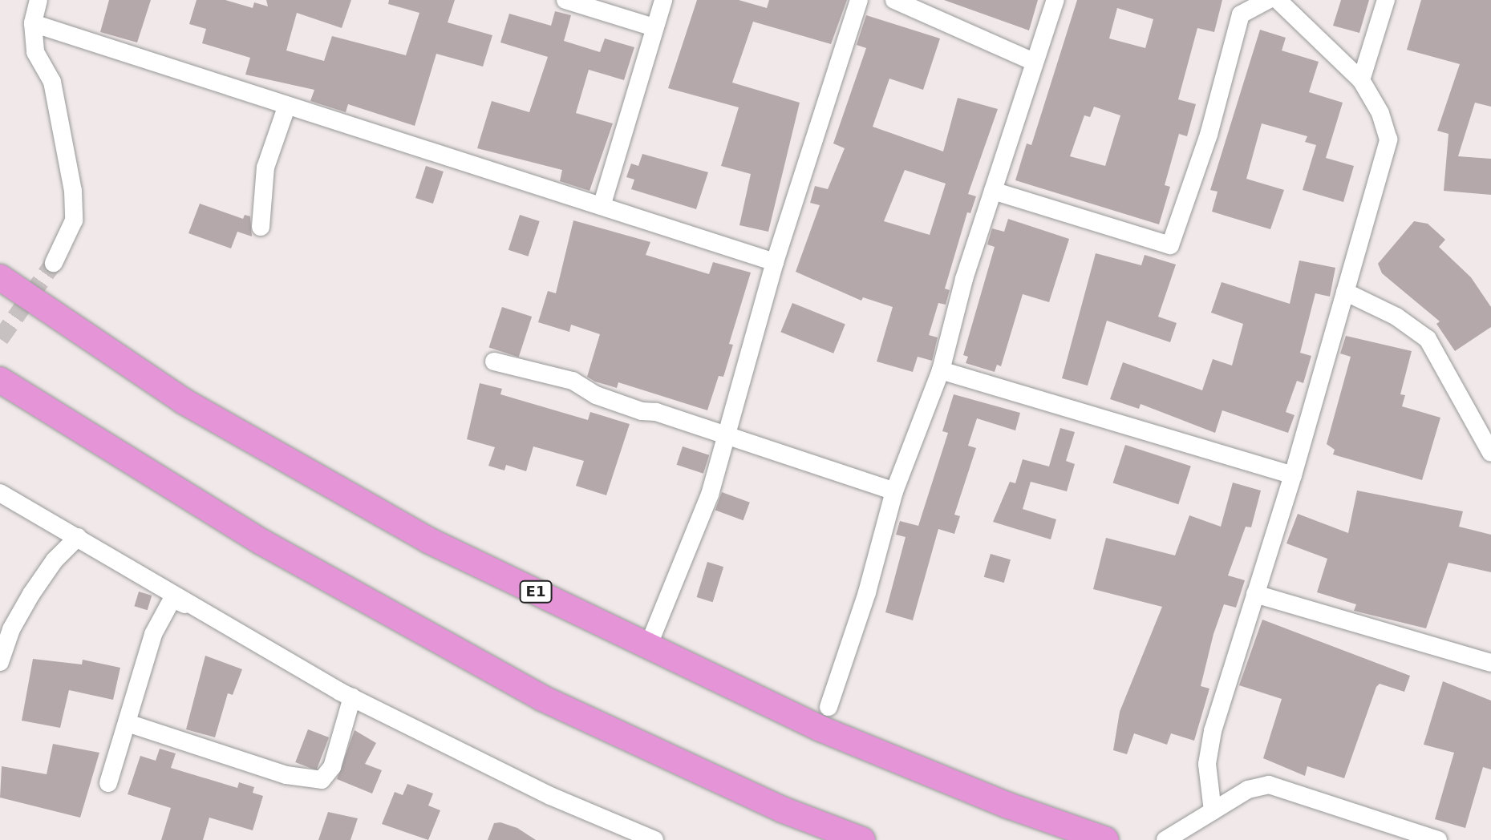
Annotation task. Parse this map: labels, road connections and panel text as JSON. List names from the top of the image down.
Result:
{
  "streets": {
    "highway": ["E1"]
  }
}
